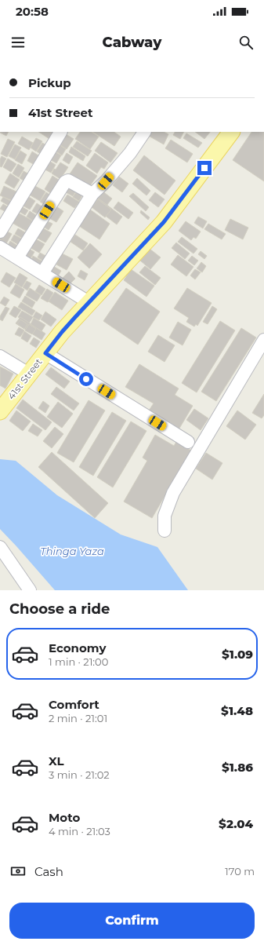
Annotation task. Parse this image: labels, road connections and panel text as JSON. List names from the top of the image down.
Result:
{
  "streets": {
    "main road": ["41st Street"]
  },
  "water": ["Thinga Yaza"],
  "page": {
    "status": "20:58",
    "header": "Cabway",
    "banner": ["Pickup", "41st Street"],
    "heading": "Choose a ride",
    "list": [
      {
        "name": "Economy",
        "note": "1 min · 21:00",
        "value": "$1.09"
      },
      {
        "name": "Comfort",
        "note": "2 min · 21:01",
        "value": "$1.48"
      },
      {
        "name": "XL",
        "note": "3 min · 21:02",
        "value": "$1.86"
      },
      {
        "name": "Moto",
        "note": "4 min · 21:03",
        "value": "$2.04"
      }
    ],
    "pay": ["Cash", "170 m"],
    "buttons": "Confirm"
  }
}
